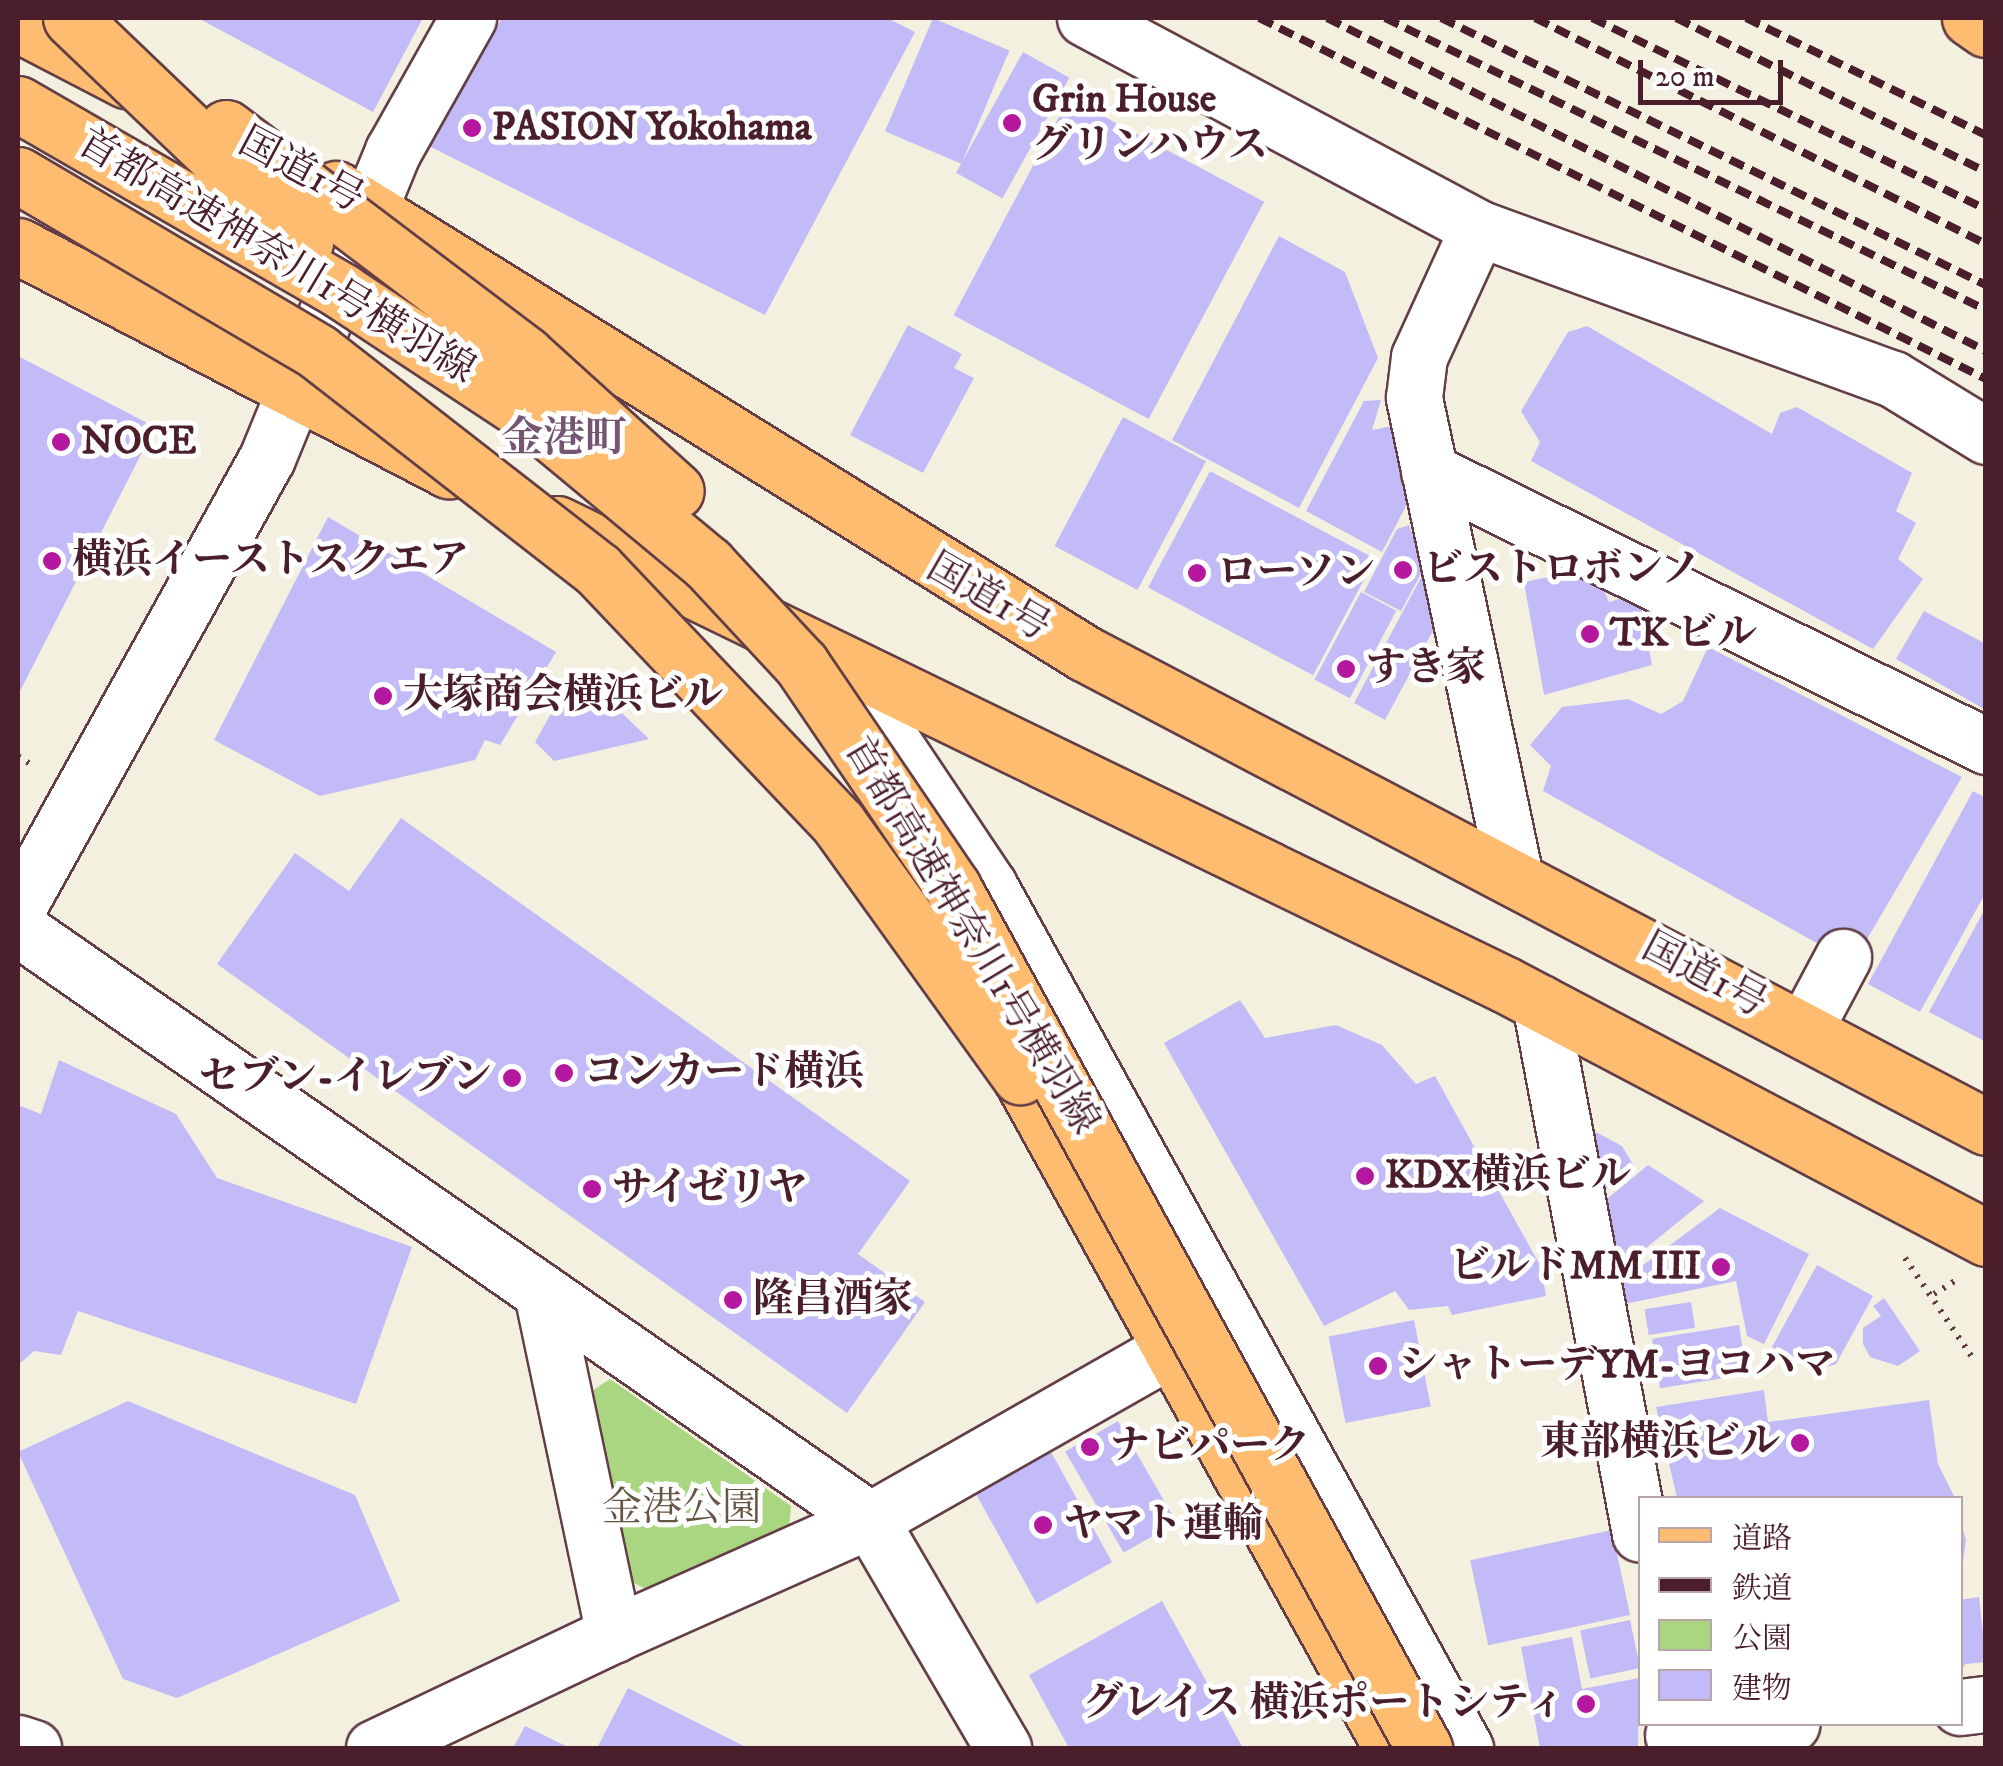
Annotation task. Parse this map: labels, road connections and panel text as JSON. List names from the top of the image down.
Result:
{
  "streets": {
    "main road": ["国道1号", "首都高速神奈川1号横羽線"]
  },
  "districts": ["金港町"],
  "parks": ["金港公園"],
  "places": [
    "Grin House グリンハウス",
    "PASION Yokohama",
    "NOCE",
    "横浜イーストスクエア",
    "ビストロボンノ",
    "ローソン",
    "TK ビル",
    "すき家",
    "大塚商会横浜ビル",
    "コンカード横浜",
    "セブン-イレブン",
    "KDX横浜ビル",
    "サイゼリヤ",
    "ビルドMM III",
    "隆昌酒家",
    "シャトーデYM-ヨコハマ",
    "東部横浜ビル",
    "ナビパーク",
    "ヤマト運輸",
    "グレイス 横浜ポートシティ"
  ],
  "legend": [
    "道路",
    "鉄道",
    "公園",
    "建物"
  ],
  "scale_bar": "20 m"
}
